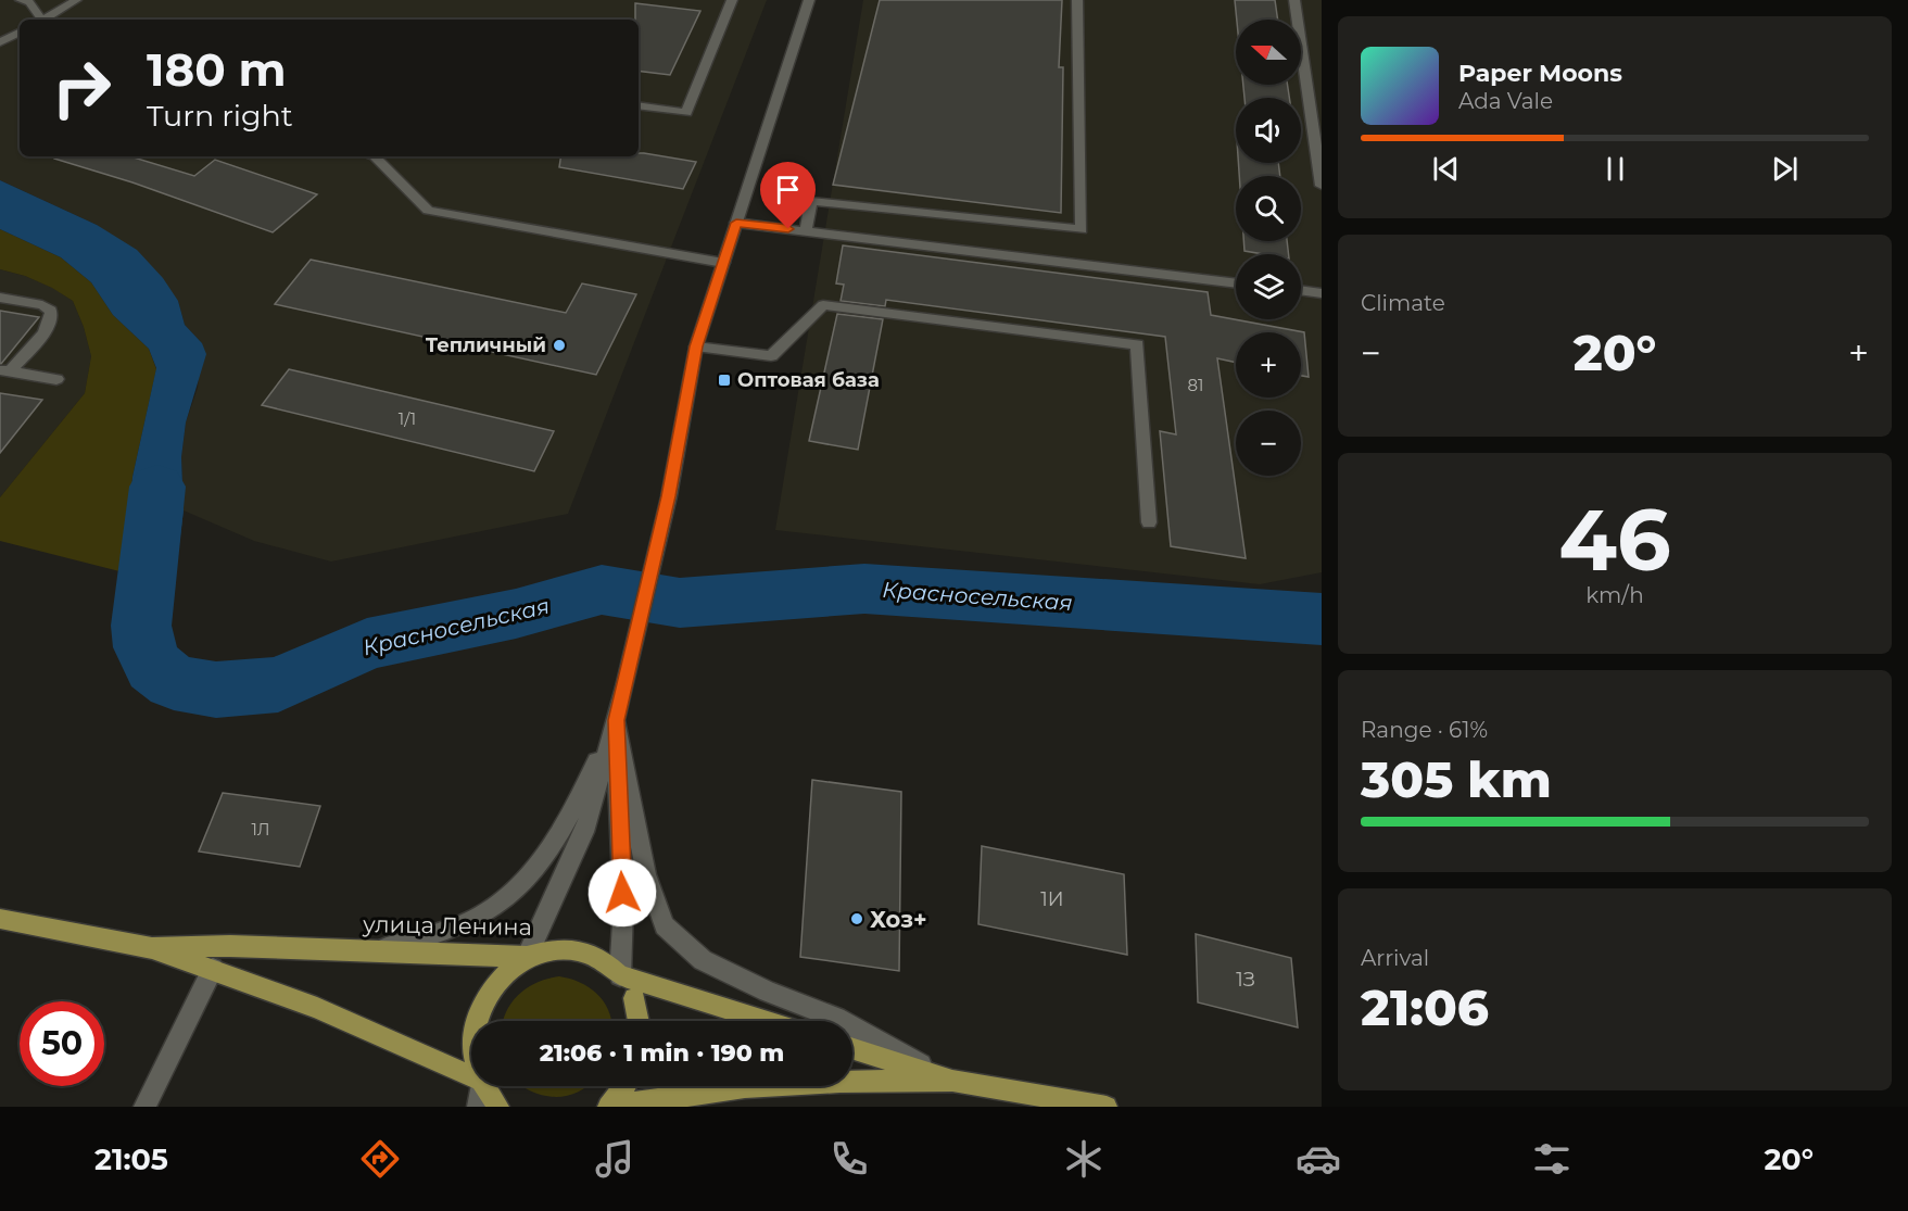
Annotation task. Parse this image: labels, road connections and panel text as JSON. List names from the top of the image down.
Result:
{
  "streets": {
    "main road": ["улица Ленина"]
  },
  "water": ["Красносельская"],
  "places": {
    "other": ["Тепличный", "Хоз+"],
    "transit": ["Оптовая база"]
  },
  "house_numbers": [
    "81",
    "1/1",
    "1Л",
    "1И",
    "1З"
  ],
  "north": "left",
  "page": {
    "map_buttons": ["+", "−"],
    "turn": ["180 m", "Turn right"],
    "song": ["Paper Moons", "Ada Vale"],
    "tile": [
      "Climate",
      ["46", "km/h"],
      ["Range · 61%", "305 km"],
      ["Arrival", "21:06"]
    ],
    "heat": ["−", "20°", "+"],
    "limit": "50",
    "trip": "21:06 · 1 min · 190 m",
    "tabs": ["21:05", "20°"]
  }
}
